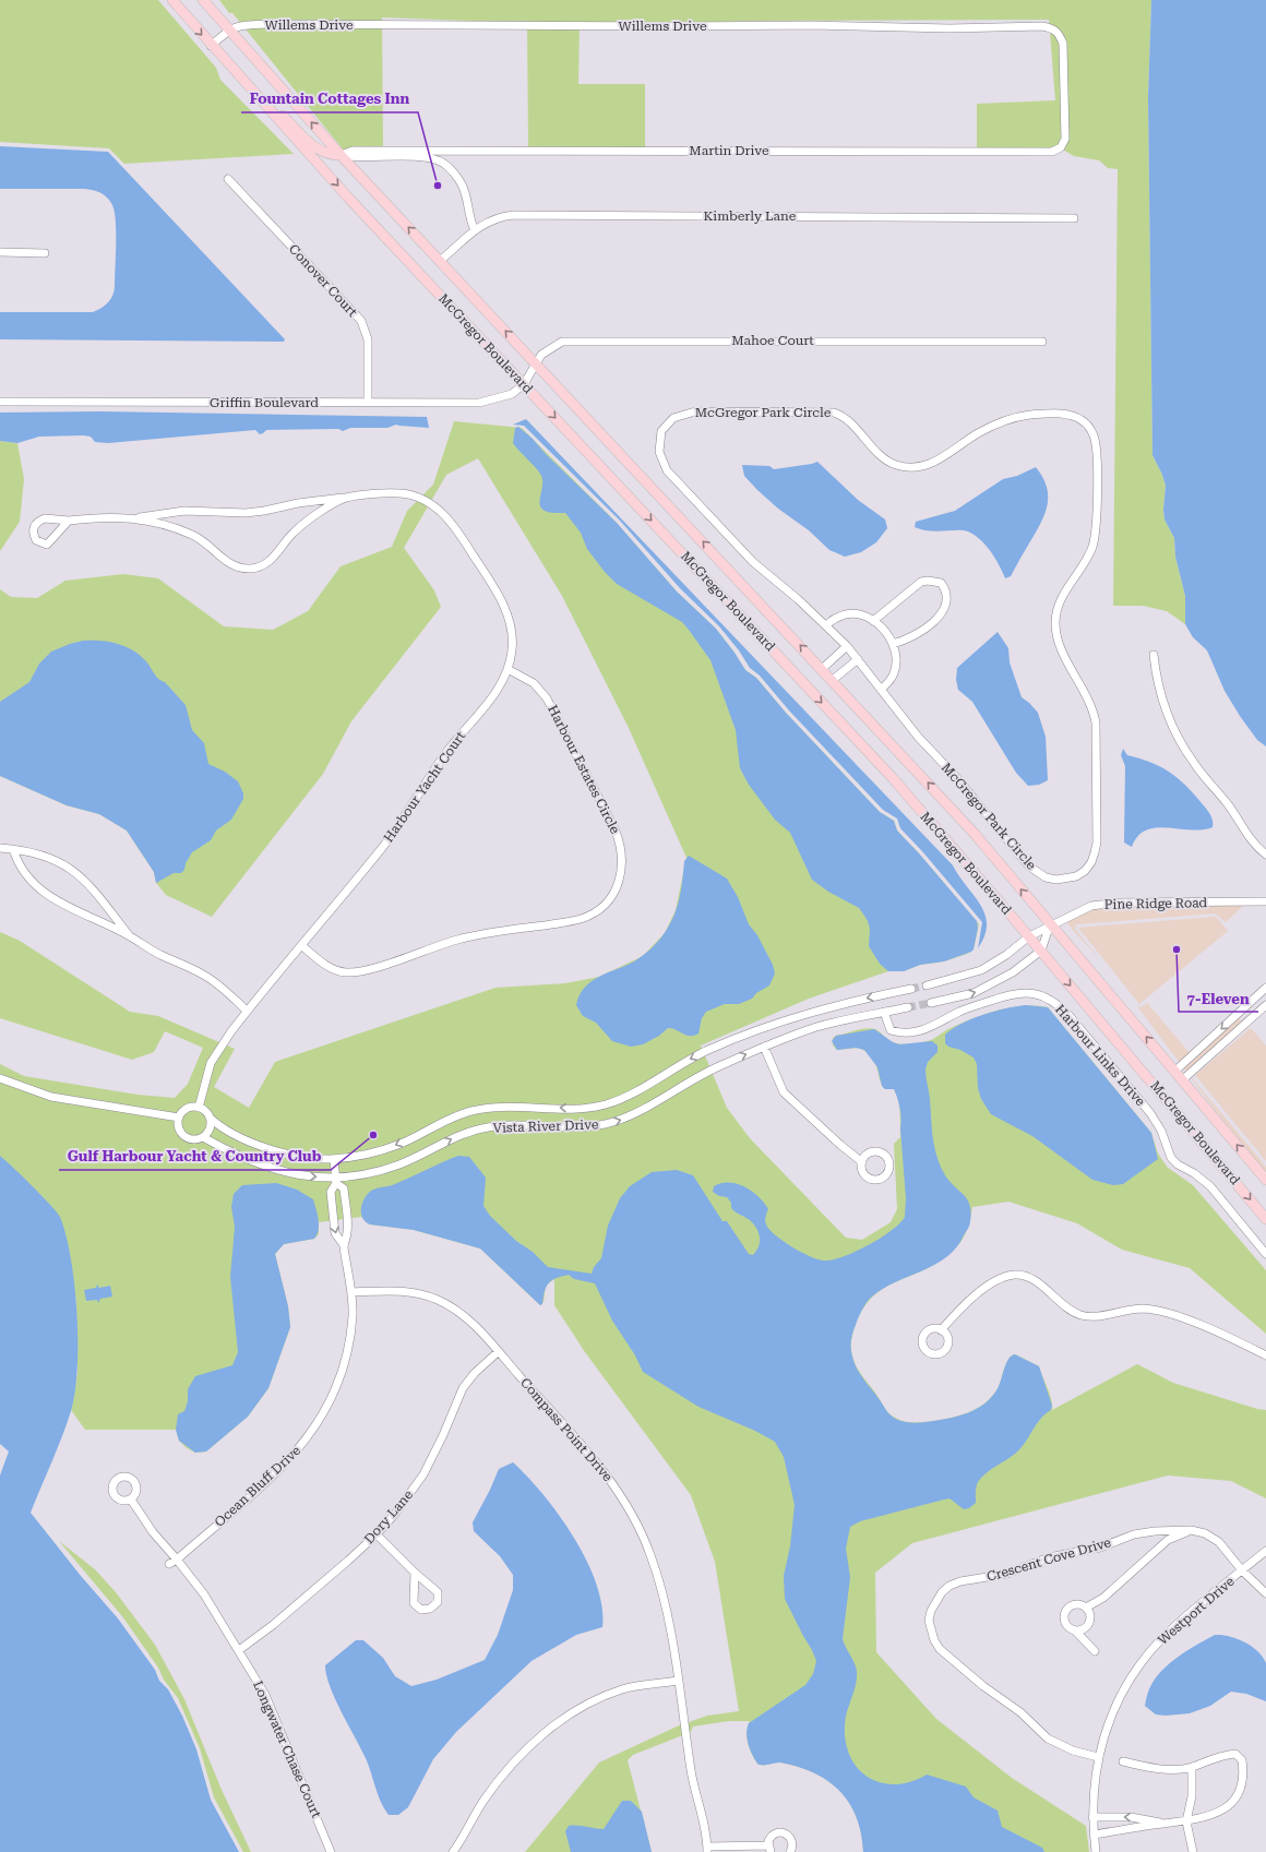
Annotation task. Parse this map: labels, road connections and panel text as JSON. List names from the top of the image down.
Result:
{
  "streets": {
    "main road": ["McGregor Boulevard"],
    "street": [
      "Willems Drive",
      "Martin Drive",
      "Kimberly Lane",
      "Conover Court",
      "Mahoe Court",
      "Griffin Boulevard",
      "McGregor Park Circle",
      "Harbour Estates Circle",
      "Harbour Yacht Court",
      "Pine Ridge Road",
      "Harbour Links Drive",
      "Vista River Drive",
      "Compass Point Drive",
      "Ocean Bluff Drive",
      "Dory Lane",
      "Crescent Cove Drive",
      "Westport Drive",
      "Longwater Chase Court"
    ]
  },
  "crossings": [
    ["Willems Drive", "Martin Drive"],
    ["Willems Drive", "McGregor Boulevard"],
    ["Martin Drive", "McGregor Boulevard"],
    ["Kimberly Lane", "McGregor Boulevard"],
    ["Conover Court", "Griffin Boulevard"],
    ["Mahoe Court", "McGregor Boulevard"],
    ["Mahoe Court", "Griffin Boulevard"],
    ["McGregor Boulevard", "Griffin Boulevard"],
    ["McGregor Boulevard", "Pine Ridge Road"],
    ["Harbour Estates Circle", "Harbour Yacht Court"],
    ["Harbour Yacht Court", "Vista River Drive"],
    ["Harbour Links Drive", "Vista River Drive"],
    ["Vista River Drive", "Ocean Bluff Drive"],
    ["Compass Point Drive", "Ocean Bluff Drive"],
    ["Compass Point Drive", "Dory Lane"],
    ["Ocean Bluff Drive", "Longwater Chase Court"],
    ["Dory Lane", "Longwater Chase Court"],
    ["Crescent Cove Drive", "Westport Drive"]
  ],
  "places": ["Fountain Cottages Inn", "7-Eleven", "Gulf Harbour Yacht & Country Club"]
}
